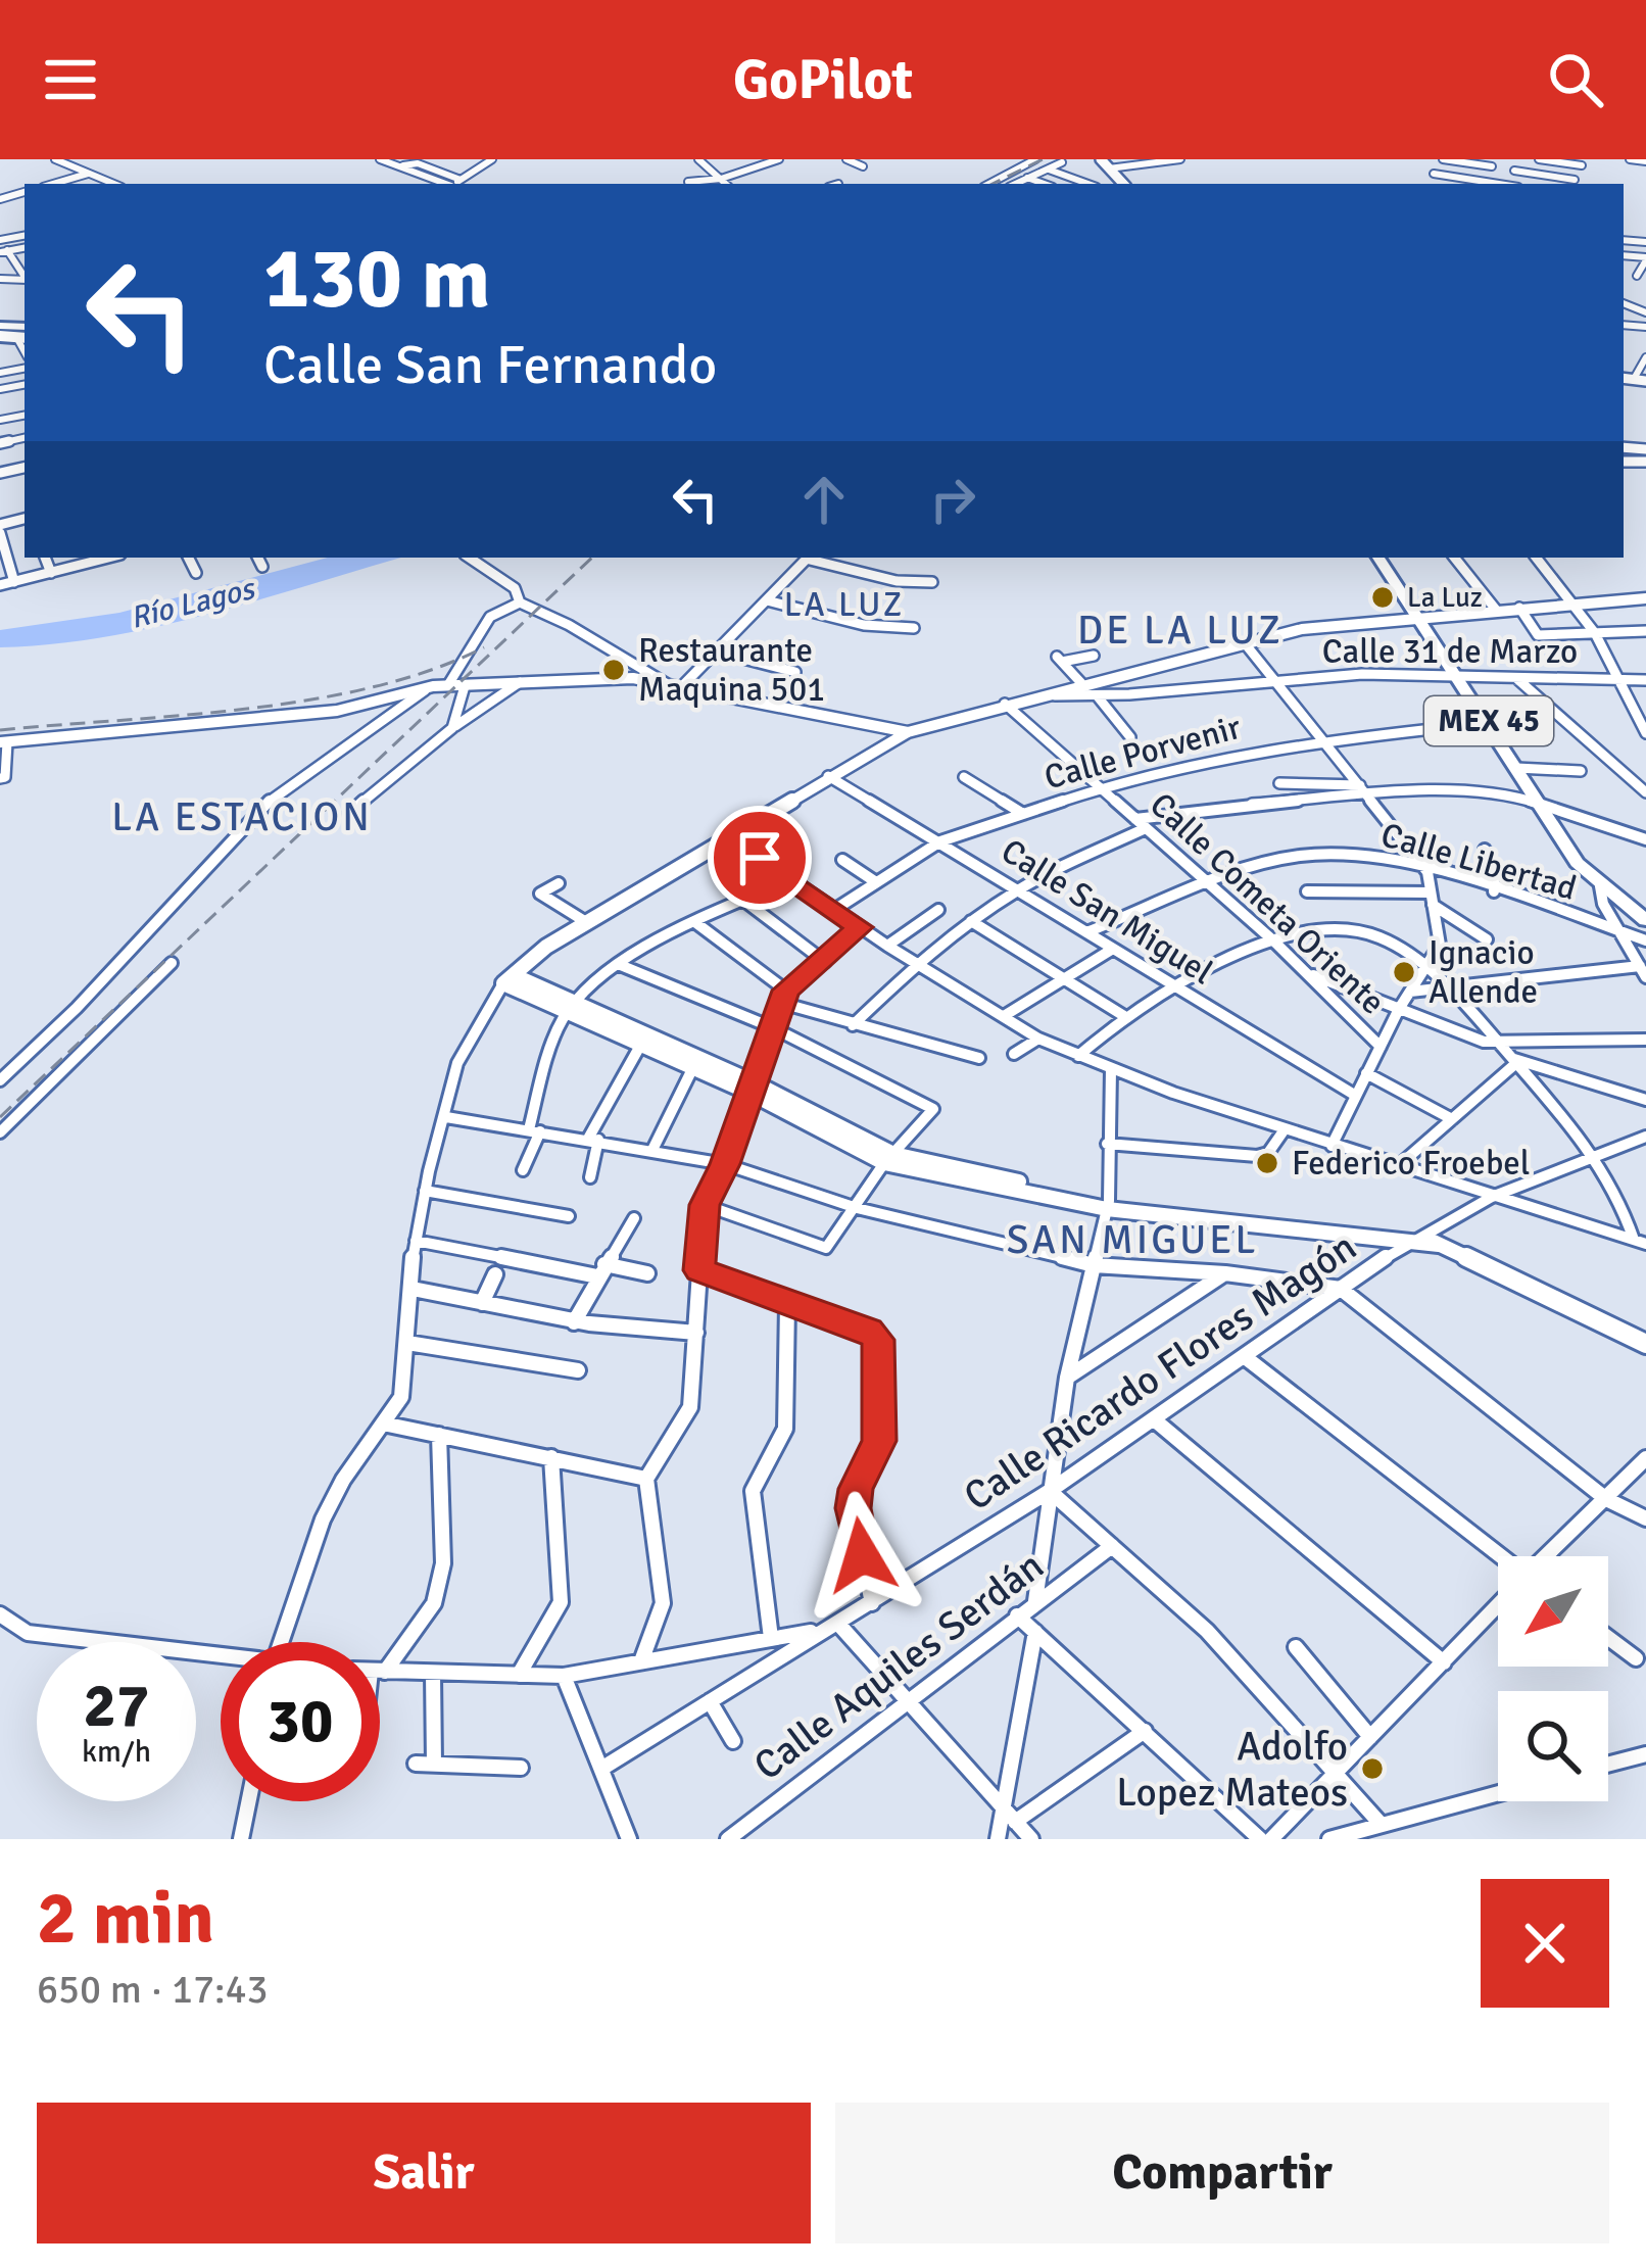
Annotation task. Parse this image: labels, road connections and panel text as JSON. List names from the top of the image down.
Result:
{
  "streets": {
    "highway": ["MEX 45"],
    "street": [
      "Calle 31 de Marzo",
      "Calle Porvenir",
      "Calle Libertad",
      "Calle Cometa Oriente",
      "Calle San Miguel",
      "Calle Ricardo Flores Magón",
      "Calle Aquiles Serdán"
    ]
  },
  "crossings": [
    ["Calle 31 de Marzo", "MEX 45"],
    ["MEX 45", "Calle Porvenir"],
    ["Calle Porvenir", "Calle Cometa Oriente"],
    ["Calle Porvenir", "Calle San Miguel"],
    ["Calle Libertad", "Calle Cometa Oriente"],
    ["Calle Libertad", "Calle San Miguel"]
  ],
  "districts": [
    "LA LUZ",
    "DE LA LUZ",
    "LA ESTACION",
    "SAN MIGUEL"
  ],
  "water": ["Río Lagos"],
  "places": [
    "La Luz",
    "Restaurante Maquina 501",
    "Ignacio Allende",
    "Federico Froebel",
    "Adolfo Lopez Mateos"
  ],
  "north": "bottom left",
  "page": {
    "header": "GoPilot",
    "turn": ["130 m", "Calle San Fernando"],
    "speed": "27 km/h",
    "limit": "30",
    "heading": ["2 min", "650 m · 17:43"],
    "buttons": ["Salir", "Compartir"]
  }
}
